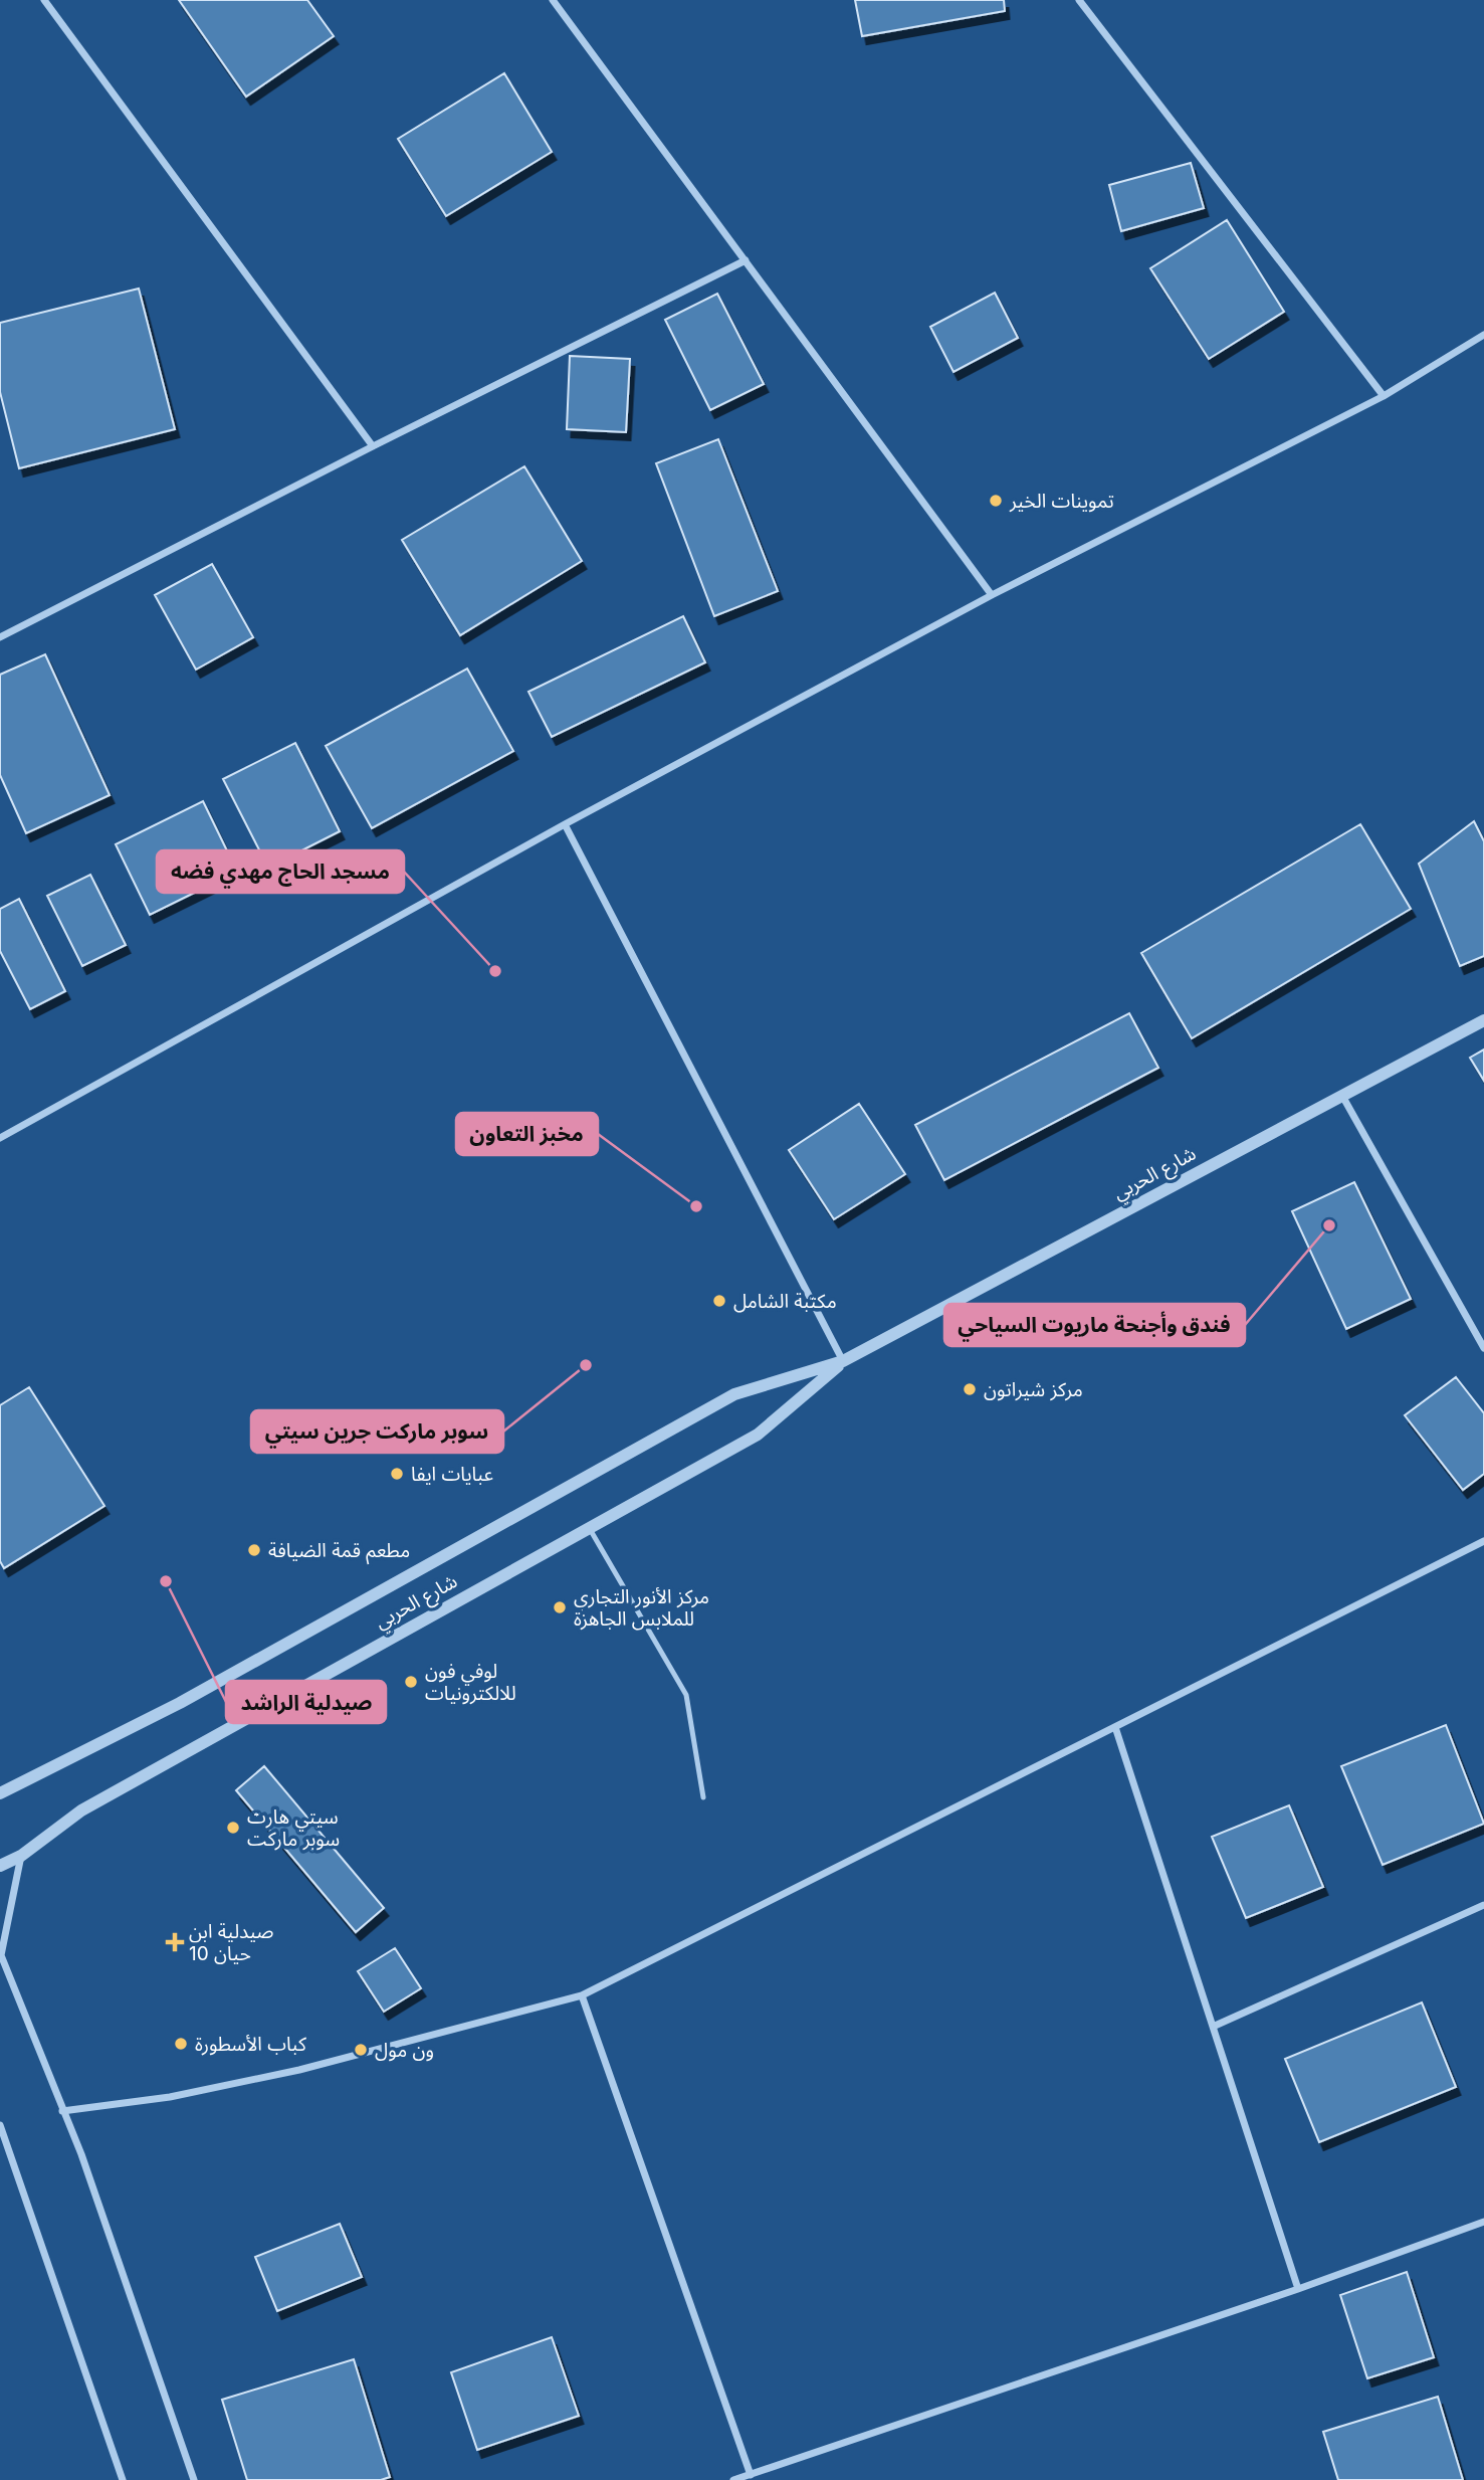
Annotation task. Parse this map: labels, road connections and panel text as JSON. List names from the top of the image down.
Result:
{
  "streets": {
    "street": ["شارع الحربي"]
  },
  "places": {
    "other": [
      "تموينات الخير",
      "مسجد الحاج مهدي فضه",
      "مخبز التعاون",
      "فندق وأجنحة ماريوت السياحي",
      "مكتبة الشامل",
      "سوبر ماركت جرين سيتي",
      "مركز شيراتون",
      "عبايات ايفا",
      "مطعم قمة الضيافة",
      "صيدلية الراشد",
      "مركز الأنور التجاري للملابس الجاهزة",
      "لوفي فون للالكترونيات",
      "سيتي هارت سوبر ماركت",
      "كباب الأسطورة",
      "ون مول"
    ],
    "health": ["صيدلية ابن حيان 10"]
  }
}
